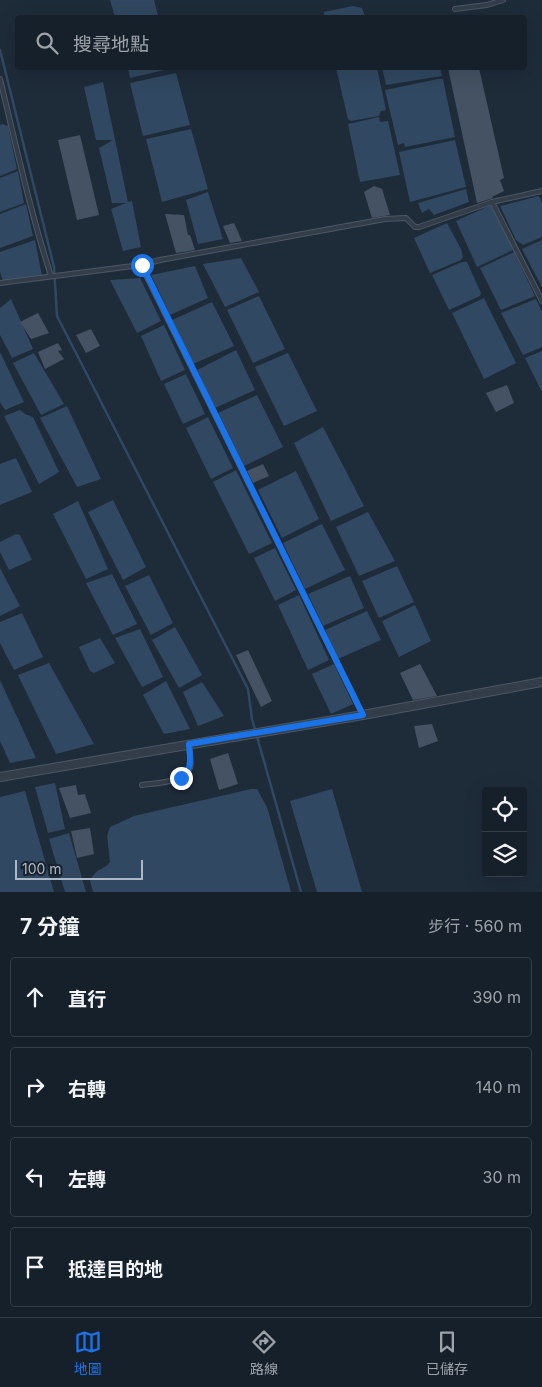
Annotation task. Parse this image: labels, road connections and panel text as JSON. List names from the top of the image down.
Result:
{
  "scale_bar": "100 m",
  "page": {
    "search": "搜尋地點",
    "scale": "100 m",
    "heading": ["7 分鐘", "步行 · 560 m"],
    "list": [
      ["直行", "390 m"],
      ["右轉", "140 m"],
      ["左轉", "30 m"],
      "抵達目的地"
    ],
    "nav": ["地圖", "路線", "已儲存"]
  }
}
